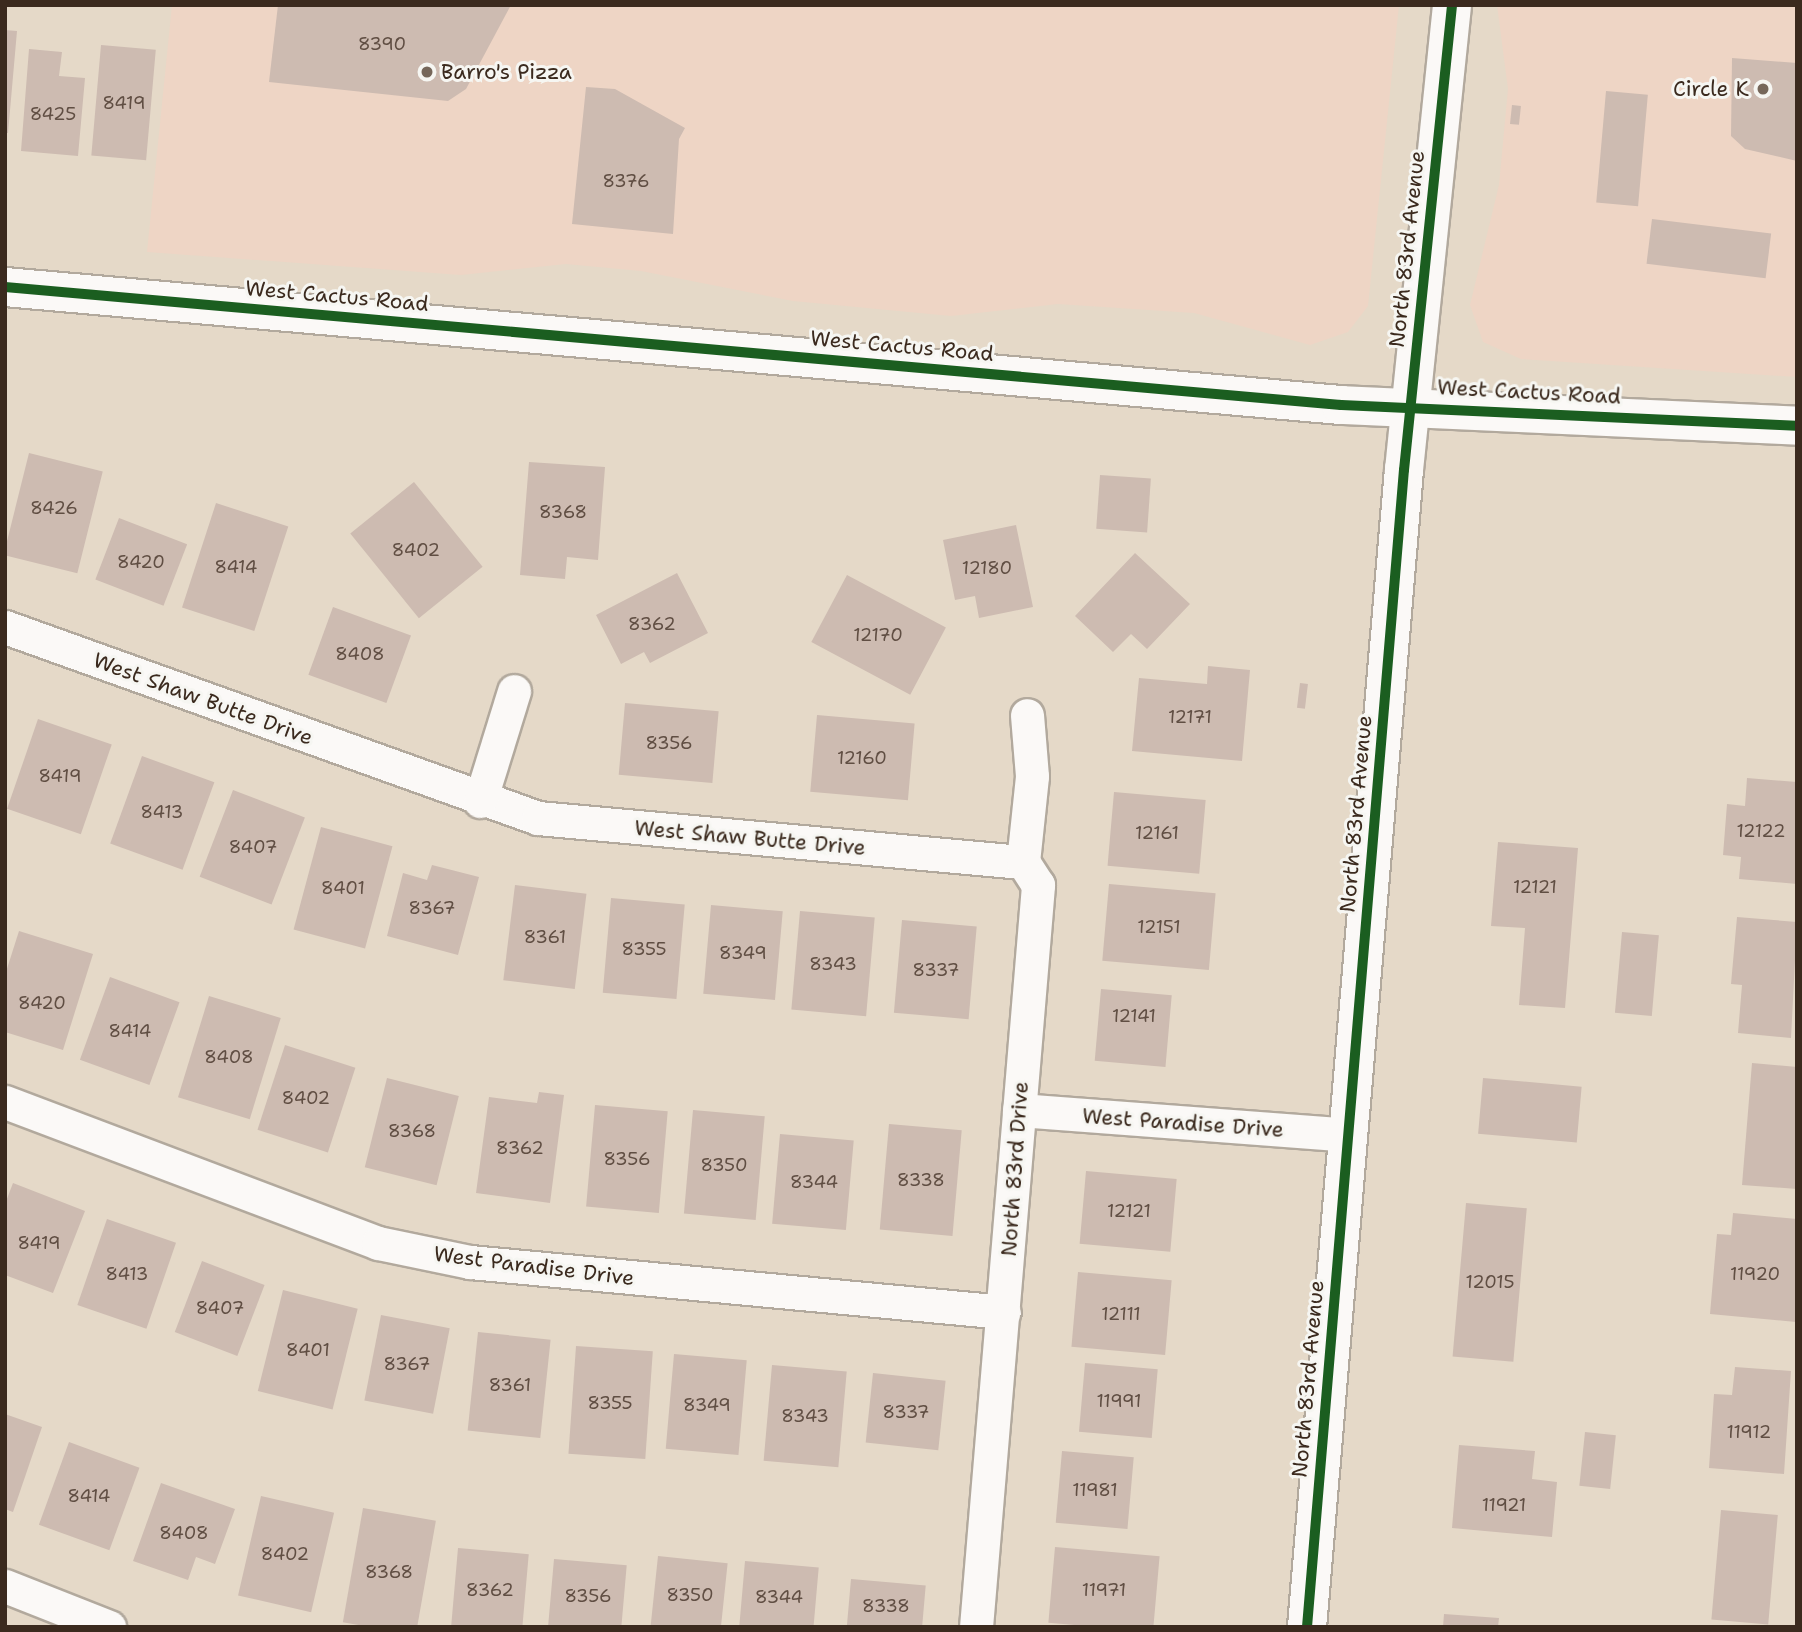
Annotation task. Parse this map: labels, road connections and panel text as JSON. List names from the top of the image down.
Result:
{
  "streets": {
    "main road": ["North 83rd Avenue", "West Cactus Road"],
    "street": ["West Shaw Butte Drive", "West Paradise Drive", "North 83rd Drive"]
  },
  "crossings": [
    ["North 83rd Avenue", "West Cactus Road"],
    ["North 83rd Avenue", "West Paradise Drive"],
    ["West Shaw Butte Drive", "North 83rd Drive"],
    ["West Paradise Drive", "North 83rd Drive"]
  ],
  "places": ["Barro's Pizza", "Circle K"],
  "house_numbers": [
    "8390",
    "8419",
    "8425",
    "8376",
    "8426",
    "8368",
    "8402",
    "8420",
    "8414",
    "12180",
    "8362",
    "12170",
    "8408",
    "12171",
    "8356",
    "12160",
    "8419",
    "8413",
    "12122",
    "12161",
    "8407",
    "12121",
    "8401",
    "8367",
    "12151",
    "8361",
    "8355",
    "8349",
    "8343",
    "8337",
    "8420",
    "12141",
    "8414",
    "8408",
    "8402",
    "8368",
    "8362",
    "8356",
    "8350",
    "8338",
    "8344",
    "12121",
    "8419",
    "8413",
    "11920",
    "12015",
    "8407",
    "12111",
    "8401",
    "8367",
    "8361",
    "11991",
    "8355",
    "8349",
    "8337",
    "8343",
    "11912",
    "11981",
    "8414",
    "11921",
    "8408",
    "8402",
    "8368",
    "8362",
    "11971",
    "8350",
    "8356",
    "8344",
    "8338"
  ]
}
